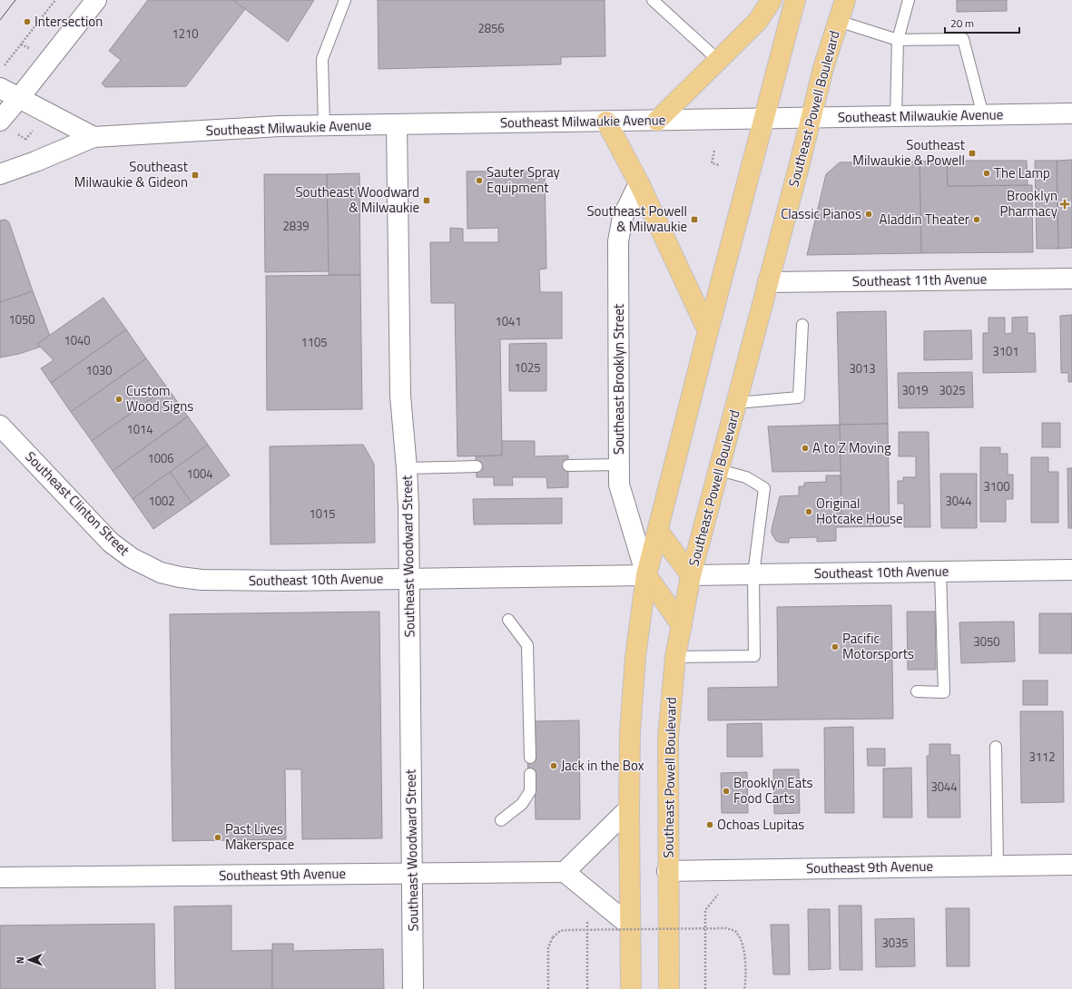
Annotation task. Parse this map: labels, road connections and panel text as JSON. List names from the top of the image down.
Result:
{
  "streets": {
    "main road": ["Southeast Powell Boulevard"],
    "street": [
      "Southeast Milwaukie Avenue",
      "Southeast 11th Avenue",
      "Southeast Brooklyn Street",
      "Southeast Clinton Street",
      "Southeast Woodward Street",
      "Southeast 10th Avenue",
      "Southeast 9th Avenue"
    ]
  },
  "crossings": [
    ["Southeast Powell Boulevard", "Southeast Milwaukie Avenue"],
    ["Southeast Powell Boulevard", "Southeast 11th Avenue"],
    ["Southeast Powell Boulevard", "Southeast 10th Avenue"],
    ["Southeast Powell Boulevard", "Southeast 9th Avenue"],
    ["Southeast Milwaukie Avenue", "Southeast Woodward Street"],
    ["Southeast Brooklyn Street", "Southeast 10th Avenue"],
    ["Southeast Clinton Street", "Southeast 10th Avenue"],
    ["Southeast Woodward Street", "Southeast 10th Avenue"],
    ["Southeast Woodward Street", "Southeast 9th Avenue"]
  ],
  "places": {
    "other": [
      "Intersection",
      "The Lamp",
      "Sauter Spray Equipment",
      "Classic Pianos",
      "Aladdin Theater",
      "Custom Wood Signs",
      "A to Z Moving",
      "Original Hotcake House",
      "Pacific Motorsports",
      "Jack in the Box",
      "Brooklyn Eats Food Carts",
      "Ochoas Lupitas",
      "Past Lives Makerspace"
    ],
    "transit": [
      "Southeast Milwaukie & Powell",
      "Southeast Milwaukie & Gideon",
      "Southeast Woodward & Milwaukie",
      "Southeast Powell & Milwaukie"
    ],
    "health": ["Brooklyn Pharmacy"]
  },
  "house_numbers": [
    "2856",
    "1210",
    "2839",
    "1050",
    "1041",
    "1040",
    "1105",
    "3101",
    "1025",
    "3013",
    "1030",
    "3019",
    "3025",
    "1014",
    "1006",
    "1004",
    "3100",
    "1002",
    "3044",
    "1015",
    "3050",
    "3112",
    "3044",
    "3035"
  ],
  "scale_bar": "20 m",
  "north": "left"
}
